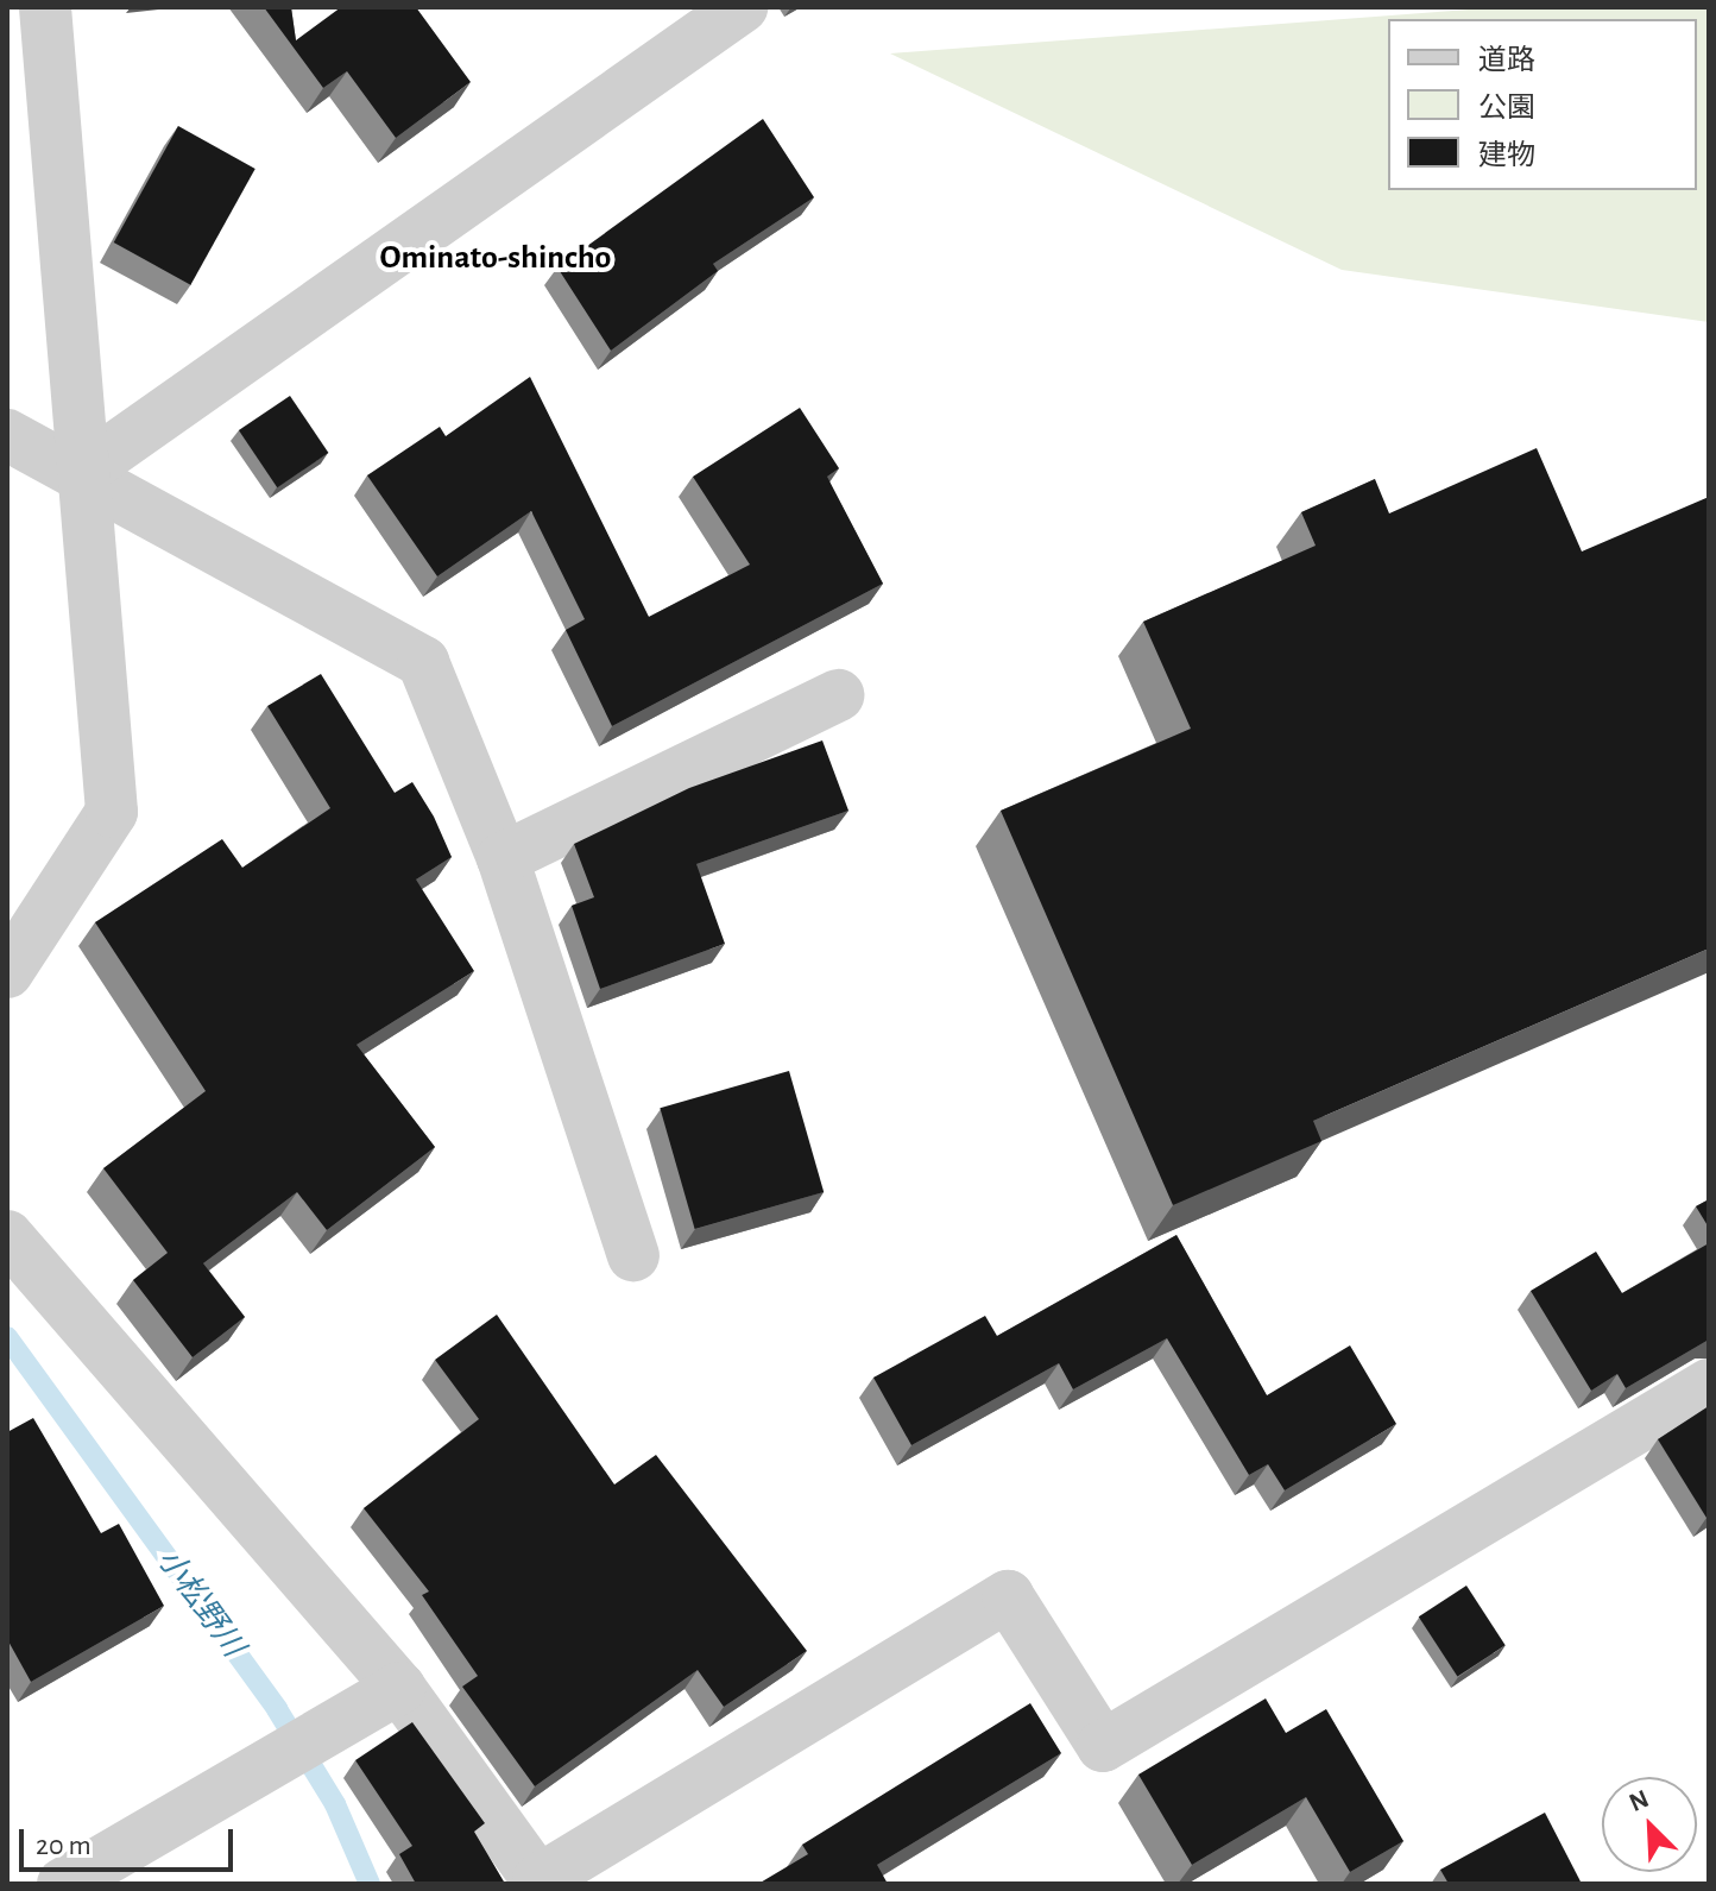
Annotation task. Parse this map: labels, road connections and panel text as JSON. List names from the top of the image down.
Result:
{
  "districts": ["Ominato-shincho"],
  "water": ["小松野川"],
  "legend": ["道路", "公園", "建物"],
  "scale_bar": "20 m",
  "north": "top left"
}
